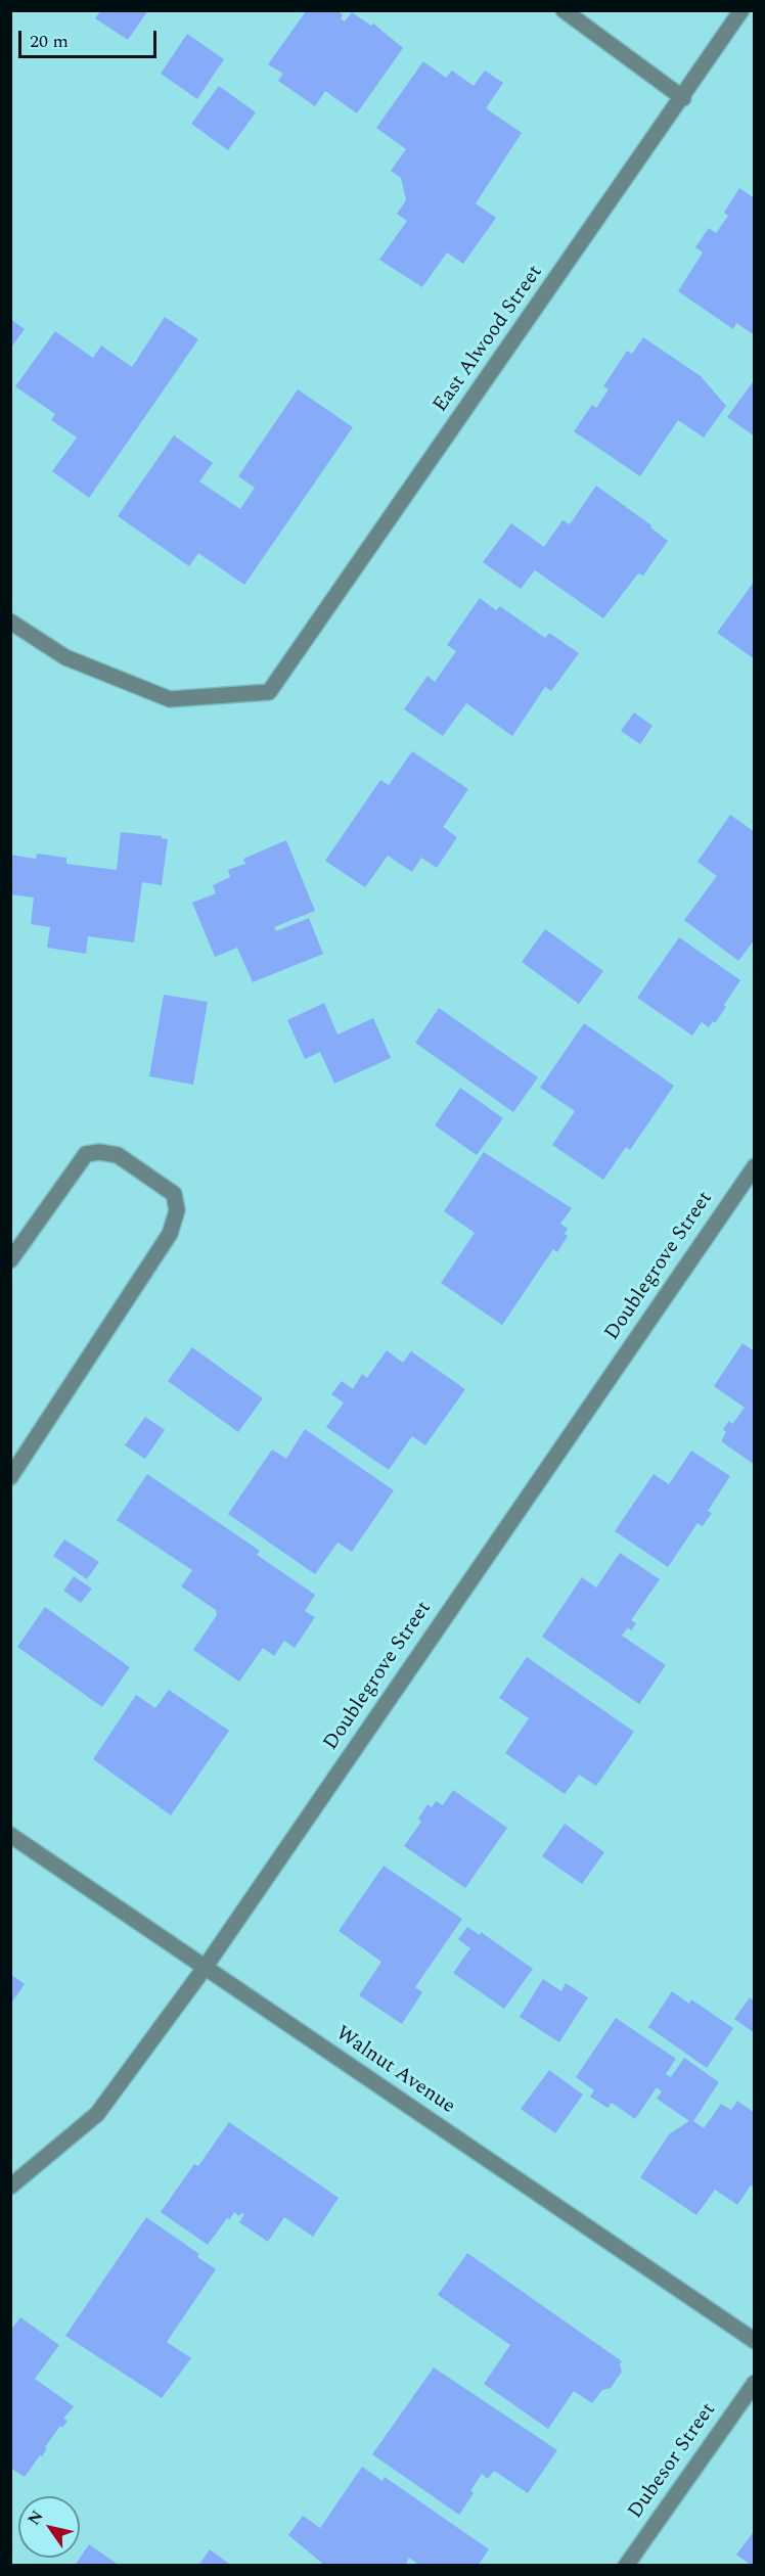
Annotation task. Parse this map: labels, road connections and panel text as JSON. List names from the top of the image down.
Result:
{
  "streets": {
    "street": [
      "East Alwood Street",
      "Doublegrove Street",
      "Walnut Avenue",
      "Dubesor Street"
    ]
  },
  "crossings": [
    ["Doublegrove Street", "Walnut Avenue"]
  ],
  "scale_bar": "20 m",
  "north": "top left"
}
